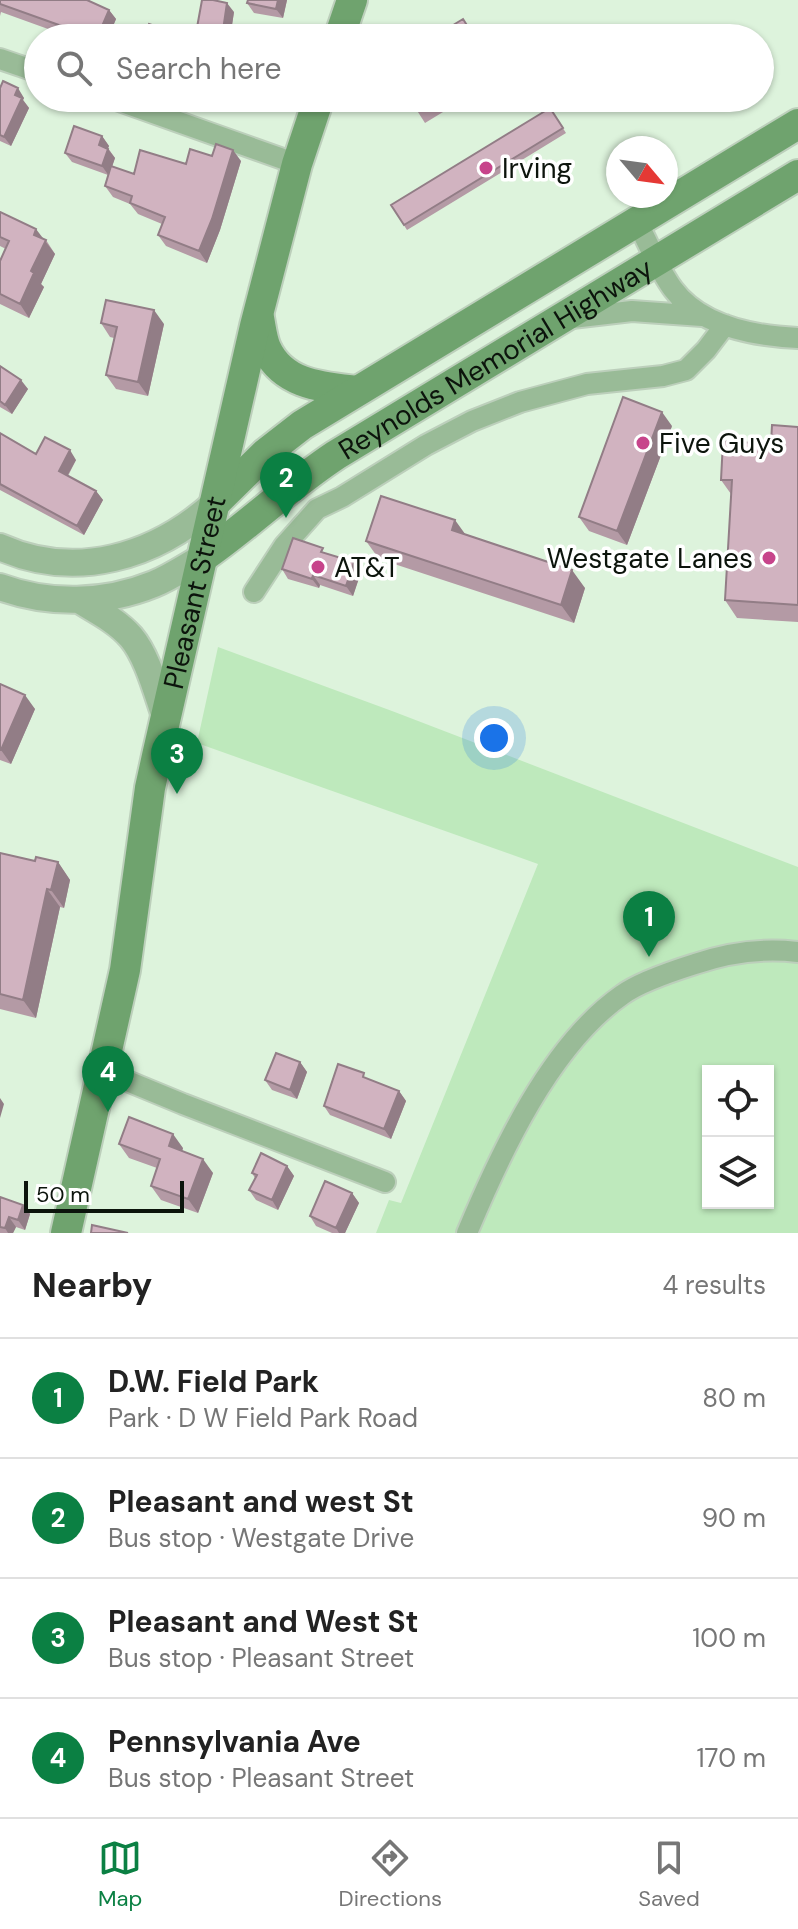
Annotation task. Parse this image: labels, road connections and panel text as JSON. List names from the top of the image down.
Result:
{
  "streets": {
    "main road": ["Reynolds Memorial Highway", "Pleasant Street"]
  },
  "crossings": [
    ["Reynolds Memorial Highway", "Pleasant Street"]
  ],
  "places": [
    "Irving",
    "Five Guys",
    "Westgate Lanes",
    "AT&T"
  ],
  "scale_bar": "50 m",
  "north": "bottom right",
  "page": {
    "search": "Search here",
    "pins": [
      "2",
      "3",
      "1",
      "4"
    ],
    "scale": "50 m",
    "heading": ["Nearby", "4 results"],
    "list": [
      {
        "mark": "1",
        "name": "D.W. Field Park",
        "note": "Park · D W Field Park Road",
        "value": "80 m"
      },
      {
        "mark": "2",
        "name": "Pleasant and west St",
        "note": "Bus stop · Westgate Drive",
        "value": "90 m"
      },
      {
        "mark": "3",
        "name": "Pleasant and West St",
        "note": "Bus stop · Pleasant Street",
        "value": "100 m"
      },
      {
        "mark": "4",
        "name": "Pennsylvania Ave",
        "note": "Bus stop · Pleasant Street",
        "value": "170 m"
      }
    ],
    "nav": ["Map", "Directions", "Saved"]
  }
}
